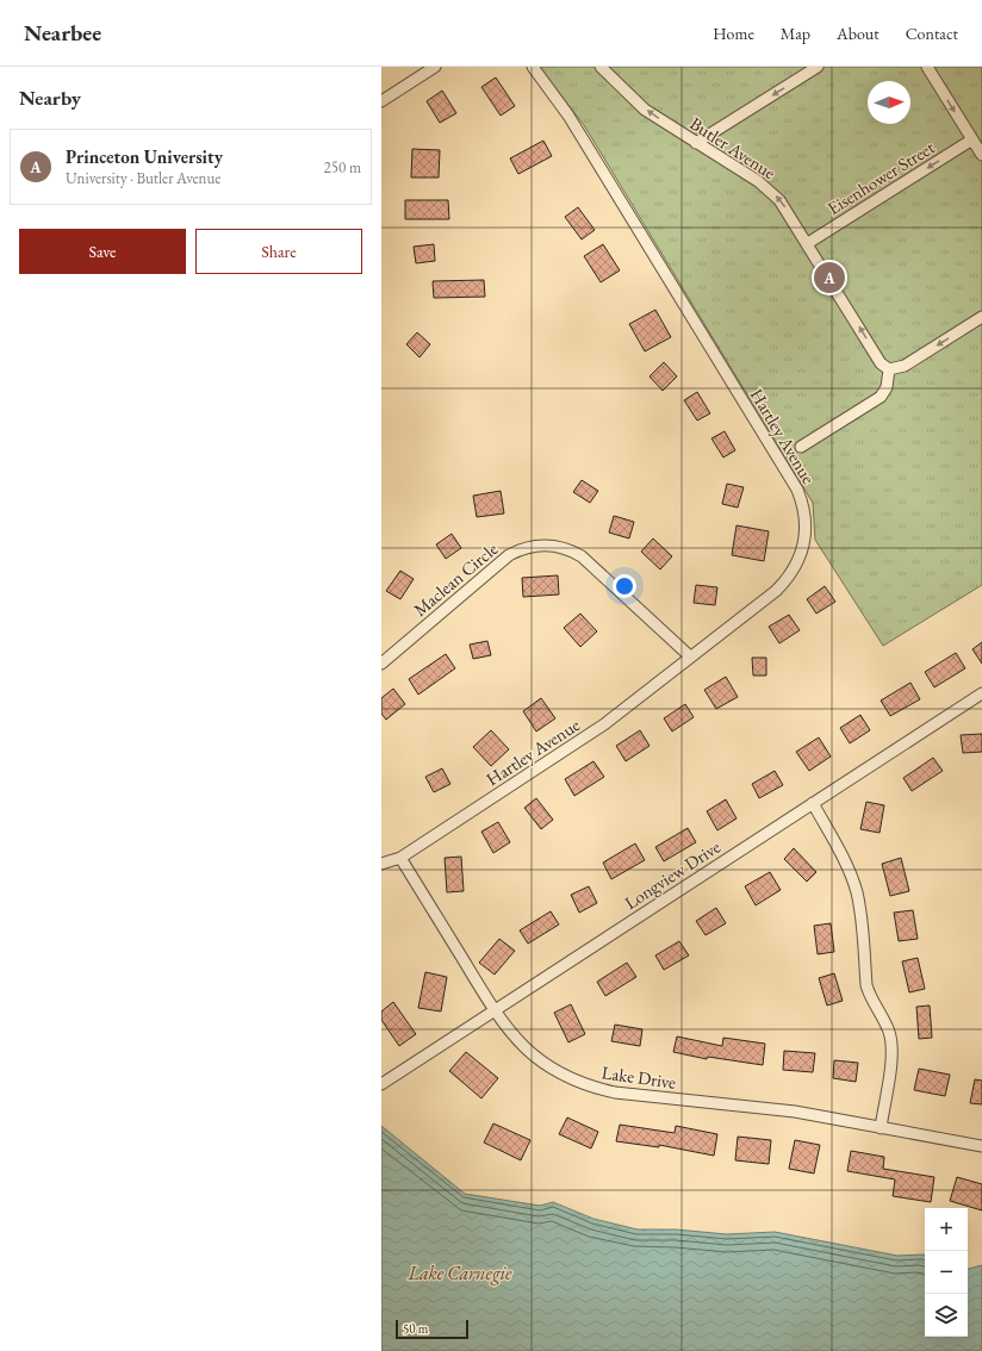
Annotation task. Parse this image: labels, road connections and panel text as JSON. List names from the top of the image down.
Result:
{
  "streets": {
    "street": [
      "Butler Avenue",
      "Eisenhower Street",
      "Hartley Avenue",
      "Maclean Circle",
      "Longview Drive",
      "Lake Drive"
    ]
  },
  "crossings": [
    ["Butler Avenue", "Eisenhower Street"],
    ["Hartley Avenue", "Maclean Circle"],
    ["Hartley Avenue", "Lake Drive"],
    ["Longview Drive", "Lake Drive"]
  ],
  "one_way": ["Butler Avenue", "Eisenhower Street"],
  "water": ["Lake Carnegie"],
  "scale_bar": "50 m",
  "north": "right",
  "page": {
    "header": "Nearbee",
    "nav": [
      "Home",
      "Map",
      "About",
      "Contact"
    ],
    "heading": "Nearby",
    "list": [
      {
        "mark": "A",
        "name": "Princeton University",
        "note": "University · Butler Avenue",
        "value": "250 m"
      }
    ],
    "buttons": ["Save", "Share"],
    "pins": "A",
    "map_buttons": ["+", "−"],
    "scale": "50 m"
  }
}
